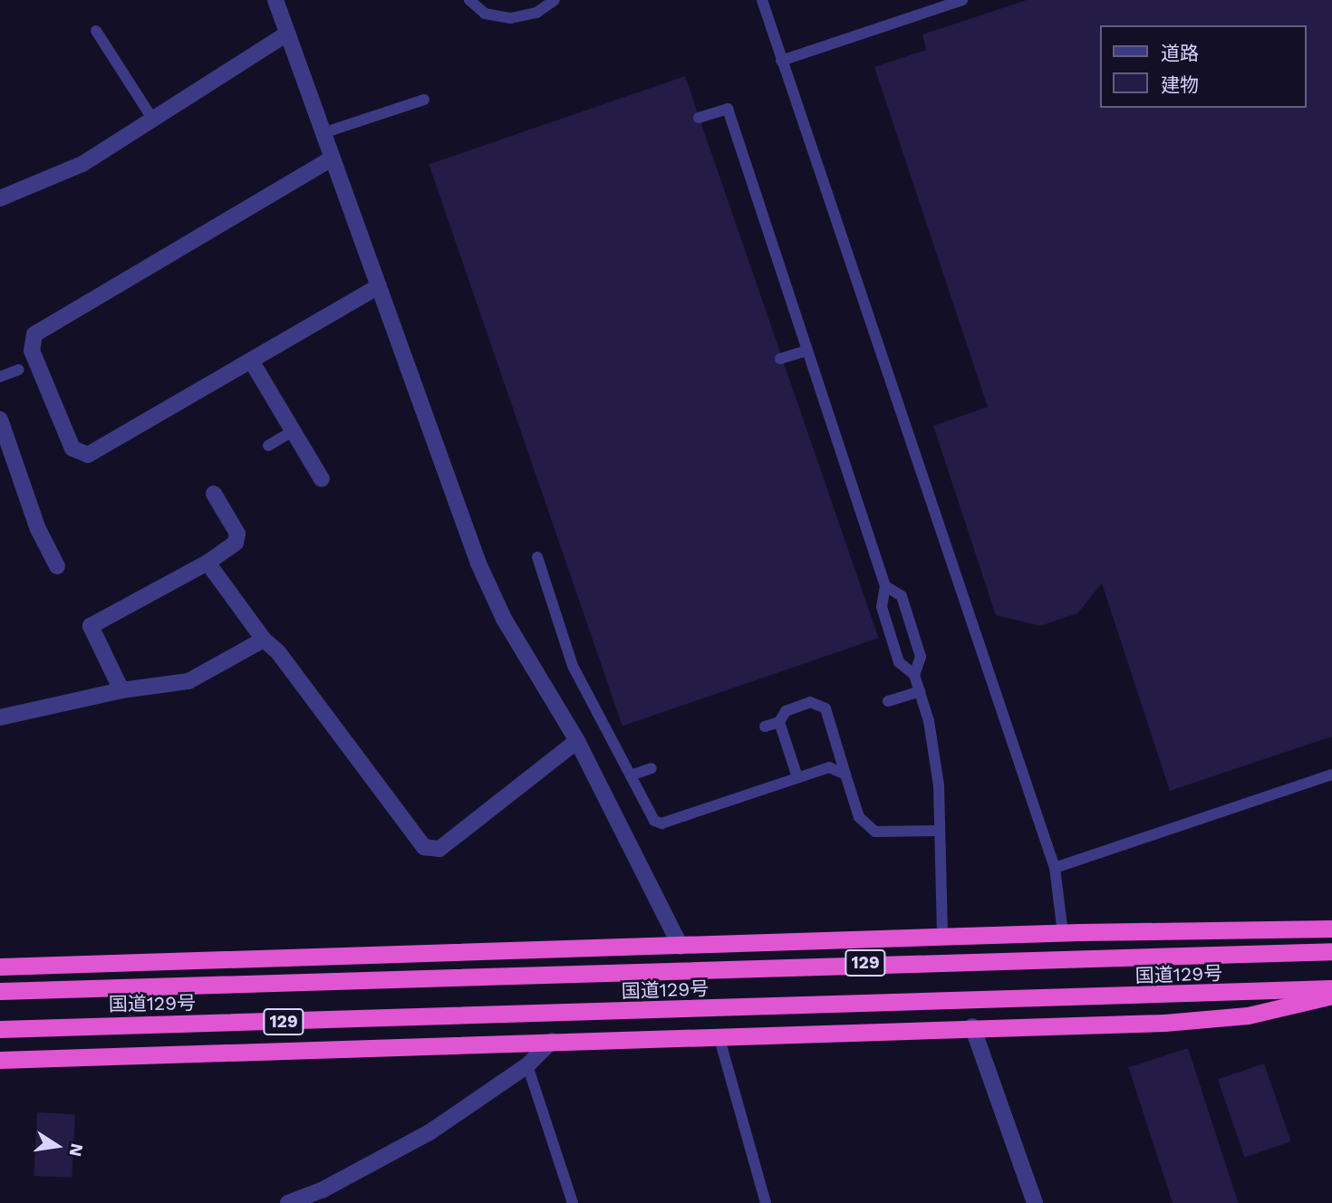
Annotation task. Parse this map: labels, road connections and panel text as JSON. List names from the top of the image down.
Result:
{
  "streets": {
    "highway": ["129", "国道129号"]
  },
  "legend": ["道路", "建物"],
  "north": "right"
}
